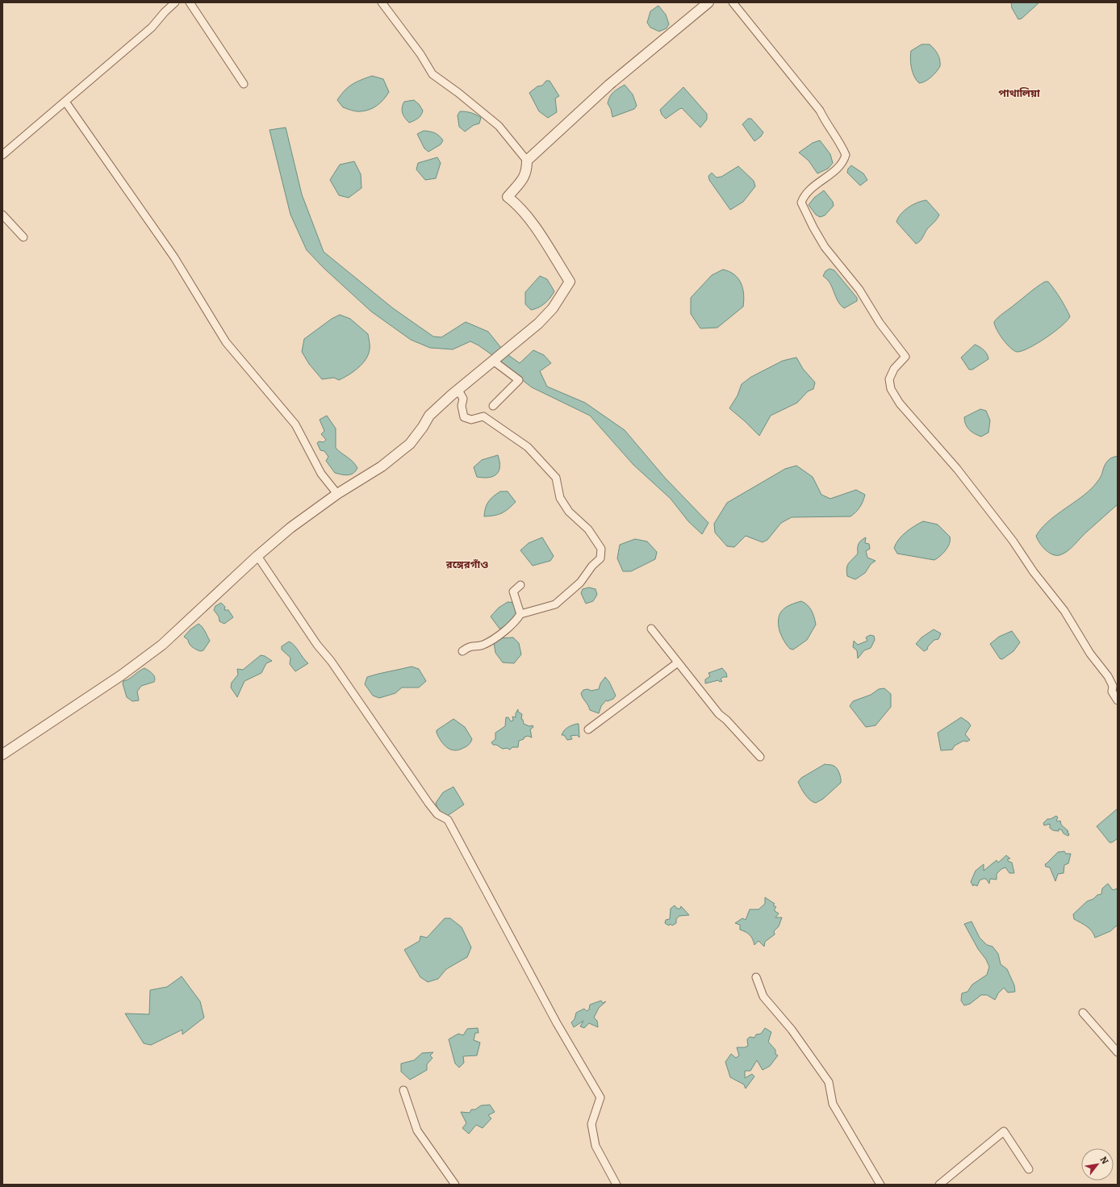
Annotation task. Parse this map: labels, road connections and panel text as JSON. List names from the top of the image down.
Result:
{
  "districts": ["পাথালিয়া", "রঙ্গেরগাঁও"],
  "north": "top right"
}
